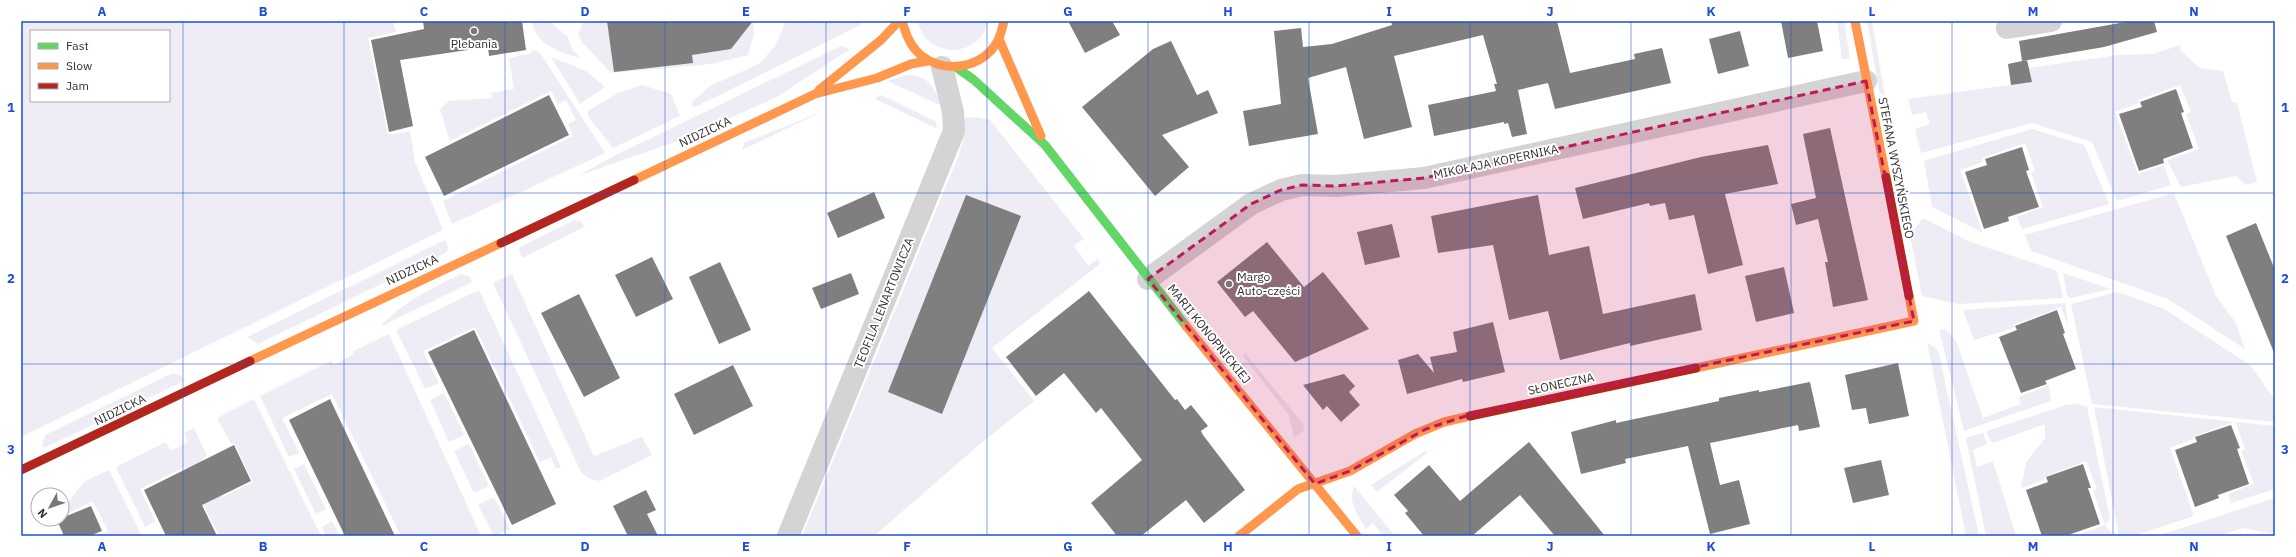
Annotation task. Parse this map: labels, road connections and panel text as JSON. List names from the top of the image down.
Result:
{
  "streets": {
    "street": [
      "NIDZICKA",
      "MIKOŁAJA KOPERNIKA",
      "STEFANA WYSZYŃSKIEGO",
      "TEOFILA LENARTOWICZA",
      "MARII KONOPNICKIEJ",
      "SŁONECZNA"
    ]
  },
  "crossings": [
    ["MIKOŁAJA KOPERNIKA", "STEFANA WYSZYŃSKIEGO"],
    ["MIKOŁAJA KOPERNIKA", "MARII KONOPNICKIEJ"],
    ["STEFANA WYSZYŃSKIEGO", "SŁONECZNA"],
    ["MARII KONOPNICKIEJ", "SŁONECZNA"]
  ],
  "places": ["Plebania", "Margo Auto-części"],
  "legend": ["Fast", "Slow", "Jam"],
  "north": "bottom left",
  "grid": {
    "columns": [
      "A",
      "B",
      "C",
      "D",
      "E",
      "F",
      "G",
      "H",
      "I",
      "J",
      "K",
      "L",
      "M",
      "N"
    ],
    "rows": ["1", "2", "3"]
  }
}
